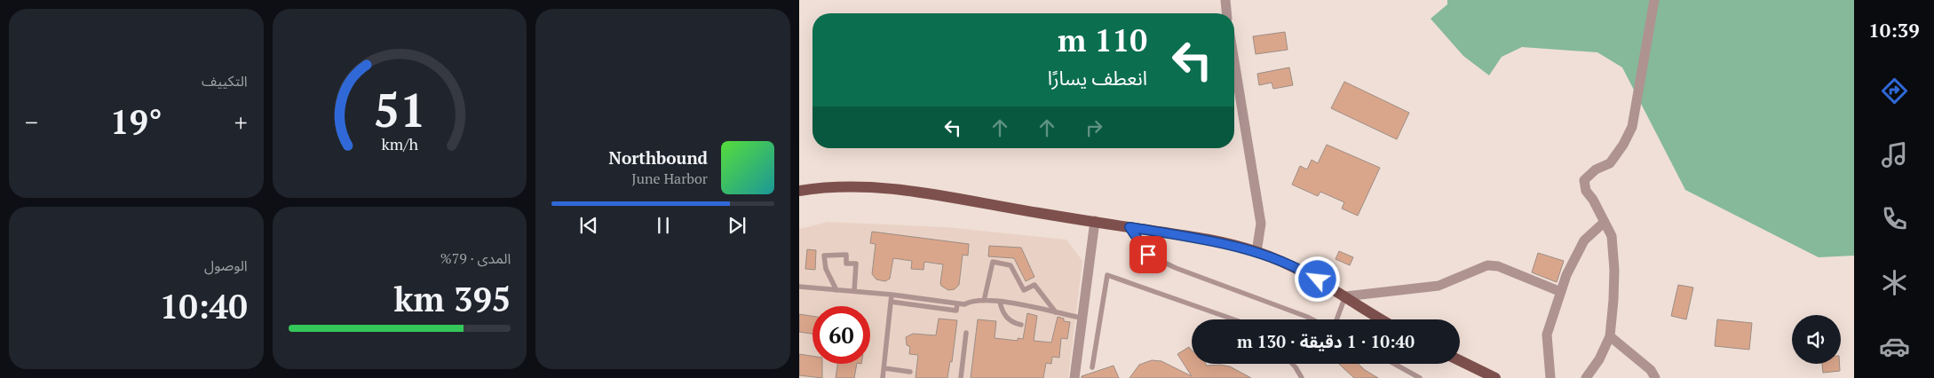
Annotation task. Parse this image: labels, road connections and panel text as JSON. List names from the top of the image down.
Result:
{
  "page": {
    "tabs": "10:39",
    "tile": [
      "التكييف",
      ["المدى · 79%", "395 km"],
      ["الوصول", "10:40"]
    ],
    "turn": ["110 m", "انعطف يسارًا"],
    "heat": ["−", "19°", "+"],
    "song": ["Northbound", "June Harbor"],
    "limit": "60",
    "trip": "10:40 · 1 دقيقة · 130 m",
    "gauge": ["51", "km/h"]
  }
}
